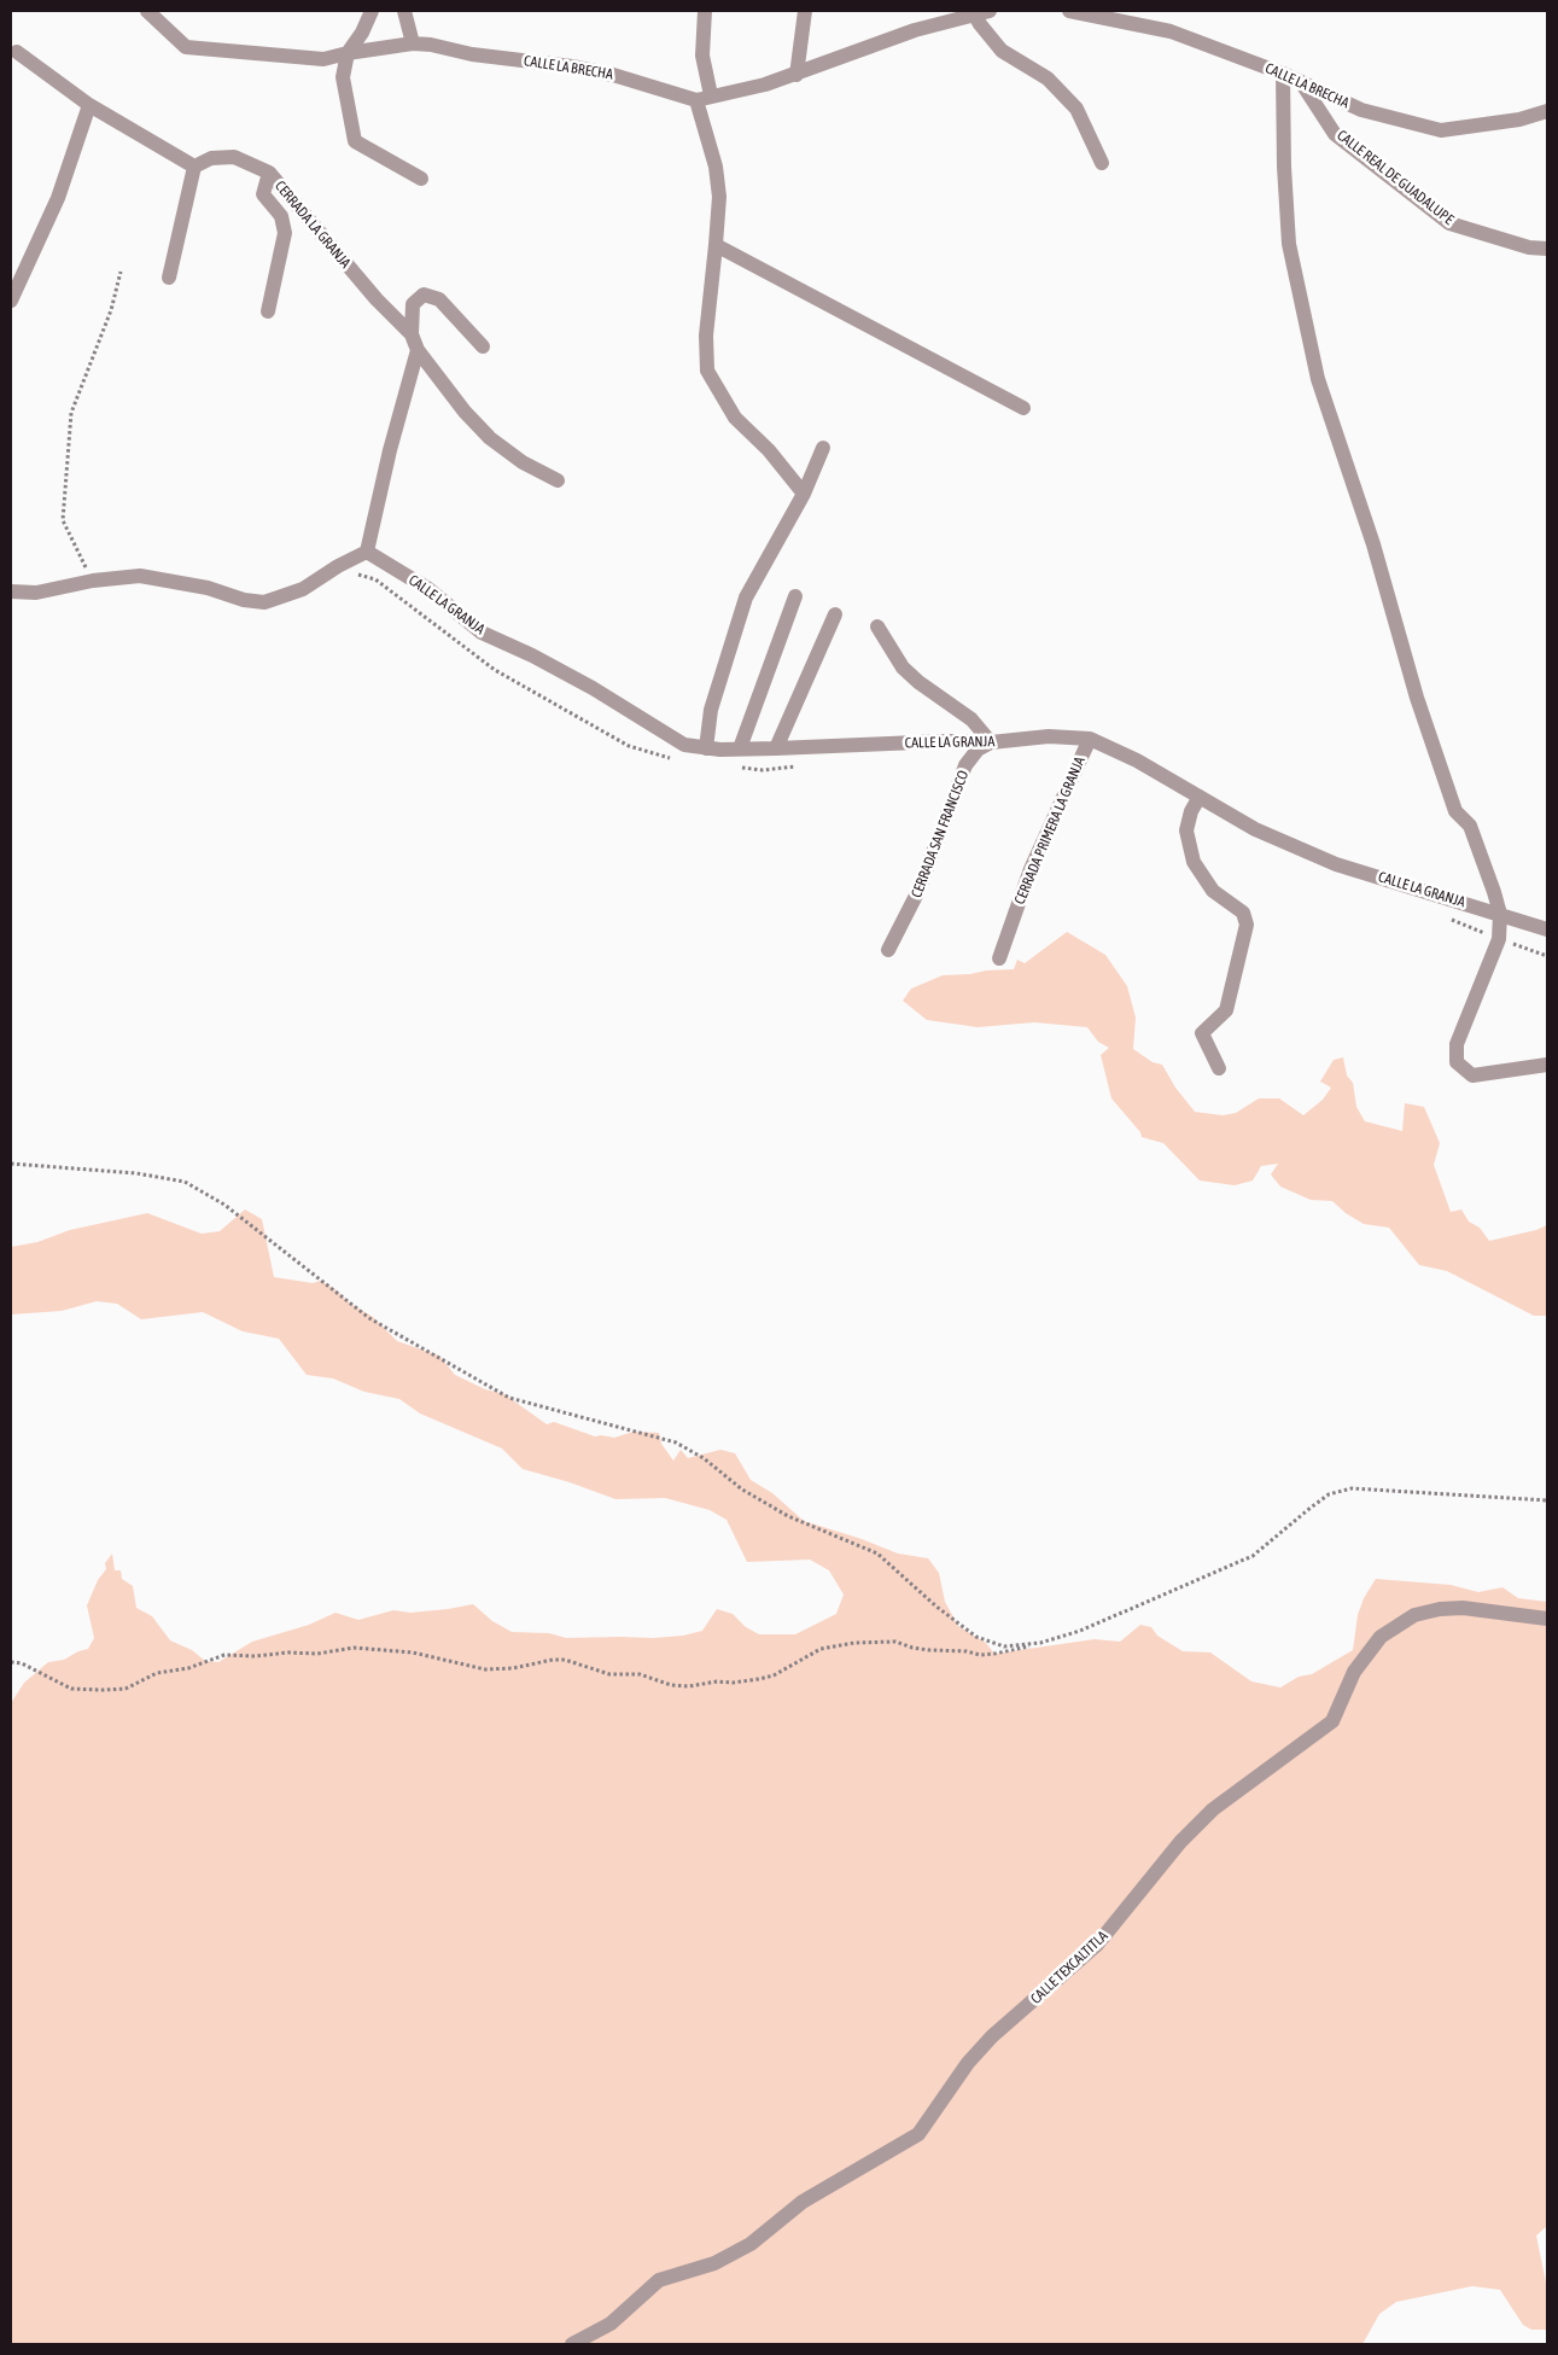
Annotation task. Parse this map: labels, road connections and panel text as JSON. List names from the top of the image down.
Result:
{
  "streets": {
    "street": [
      "CALLE LA BRECHA",
      "CALLE REAL DE GUADALUPE",
      "CERRADA LA GRANJA",
      "CALLE LA GRANJA",
      "CERRADA PRIMERA LA GRANJA",
      "CERRADA SAN FRANCISCO",
      "CALLE TEXCALTITLA"
    ]
  },
  "crossings": [
    ["CALLE LA BRECHA", "CALLE REAL DE GUADALUPE"],
    ["CALLE LA GRANJA", "CERRADA PRIMERA LA GRANJA"],
    ["CALLE LA GRANJA", "CERRADA SAN FRANCISCO"]
  ]
}
